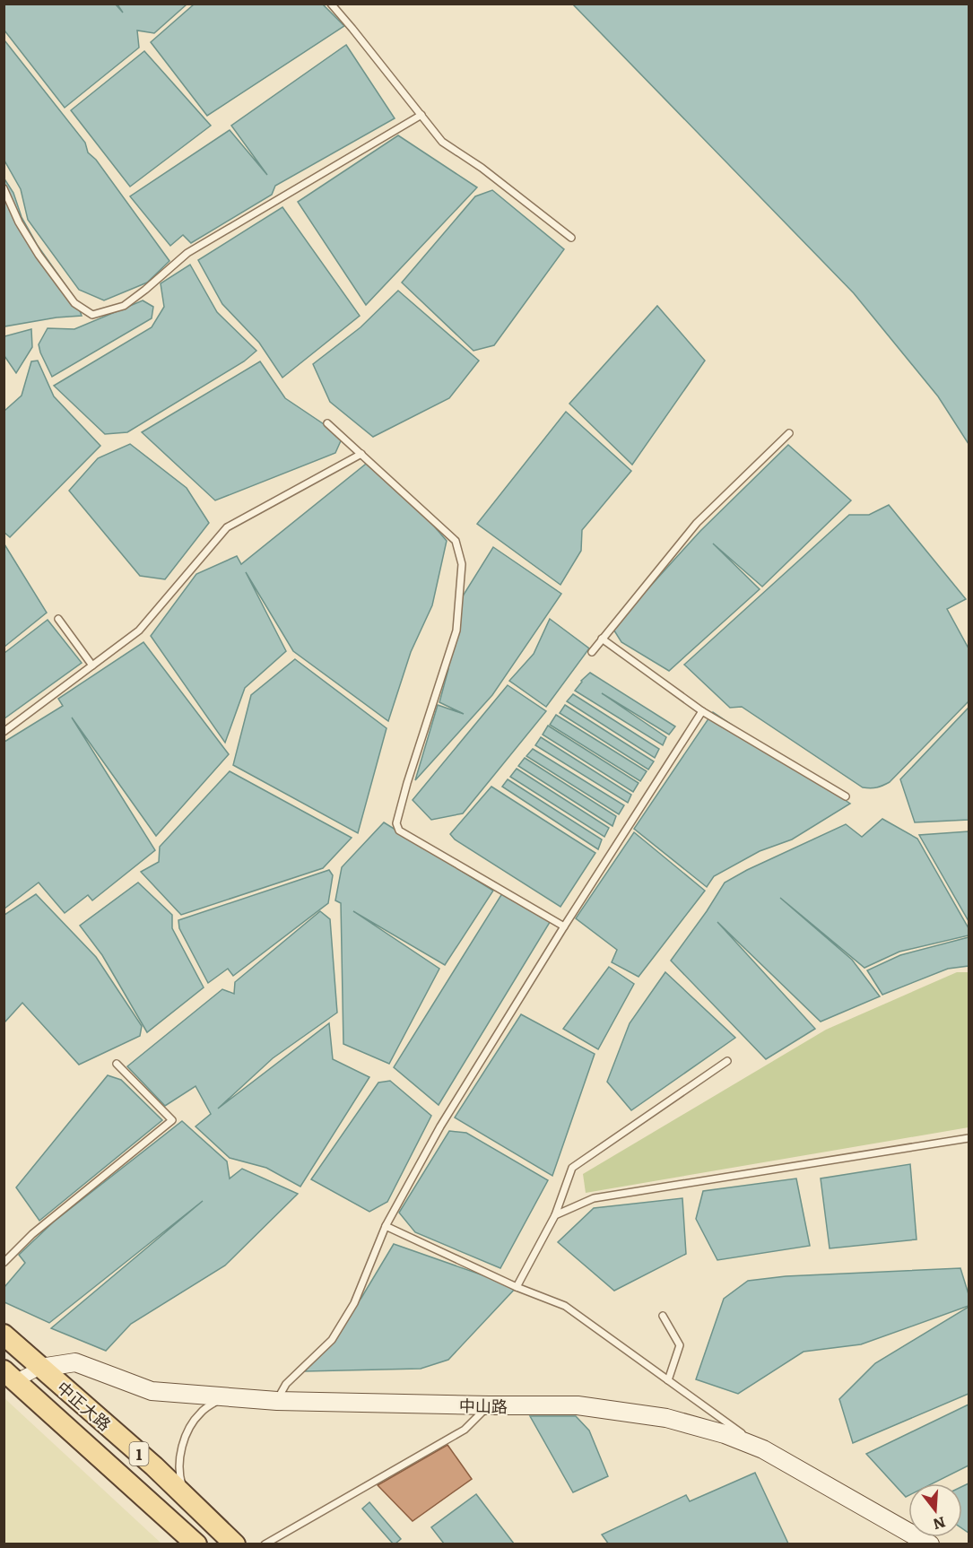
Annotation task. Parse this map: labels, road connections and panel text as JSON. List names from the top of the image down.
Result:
{
  "streets": {
    "main road": ["中正大路", "1"],
    "street": ["中山路"]
  },
  "crossings": [
    ["中正大路", "中山路"]
  ],
  "north": "bottom"
}
